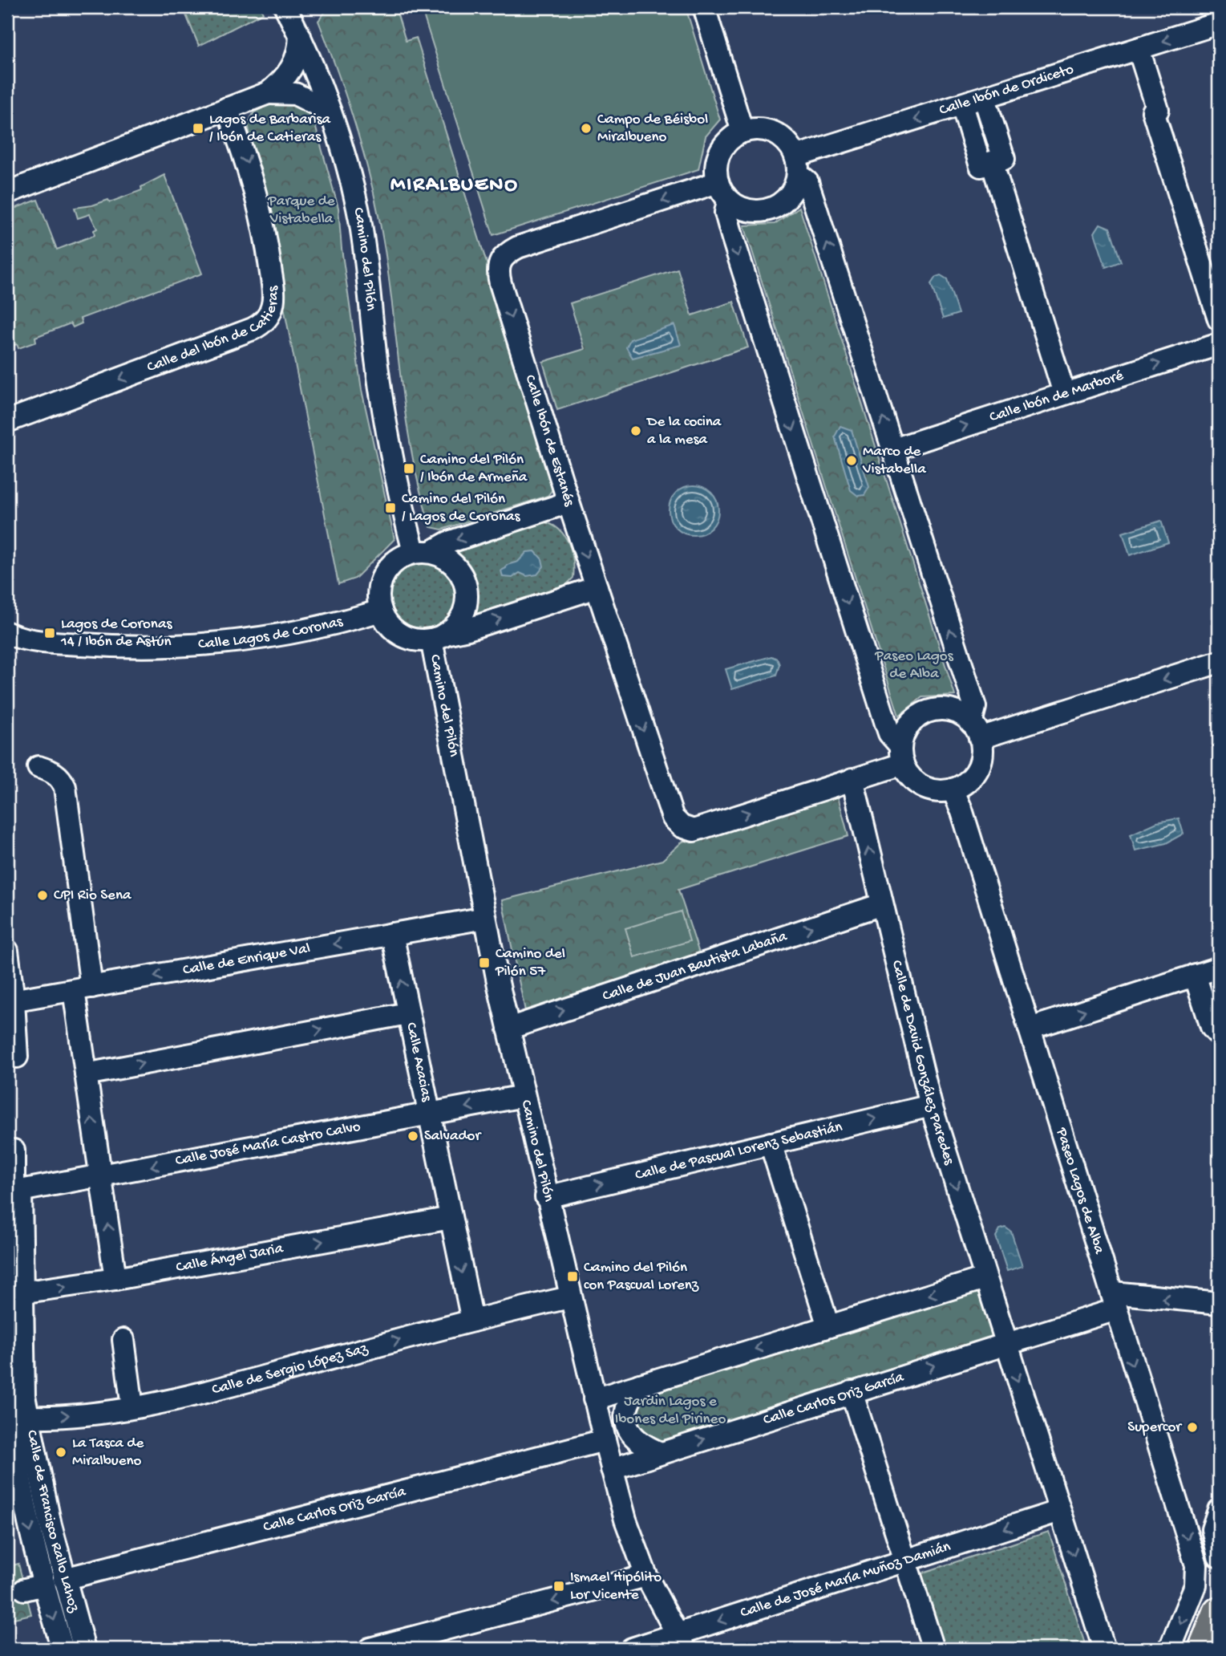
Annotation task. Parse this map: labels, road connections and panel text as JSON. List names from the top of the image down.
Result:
{
  "streets": {
    "street": [
      "Calle Ibón de Ordiceto",
      "Camino del Pilón",
      "Calle del Ibón de Catieras",
      "Calle Ibón de Marboré",
      "Calle Ibón de Estanés",
      "Calle Lagos de Coronas",
      "Calle de Enrique Val",
      "Calle de Juan Bautista Labaña",
      "Calle Acacias",
      "Calle de David González Paredes",
      "Calle José María Castro Calvo",
      "Calle de Pascual Lorenz Sebastián",
      "Paseo Lagos de Alba",
      "Calle Ángel Jaria",
      "Calle de Sergio López Saz",
      "Calle Carlos Oriz García",
      "Calle de Francisco Rallo Lahoz",
      "Calle de José María Muñoz Damián"
    ]
  },
  "crossings": [
    ["Calle Ibón de Ordiceto", "Calle Ibón de Estanés"],
    ["Camino del Pilón", "Calle Lagos de Coronas"],
    ["Camino del Pilón", "Calle de Enrique Val"],
    ["Camino del Pilón", "Calle de Juan Bautista Labaña"],
    ["Camino del Pilón", "Calle José María Castro Calvo"],
    ["Camino del Pilón", "Calle de Pascual Lorenz Sebastián"],
    ["Camino del Pilón", "Calle de Sergio López Saz"],
    ["Camino del Pilón", "Calle Carlos Oriz García"],
    ["Camino del Pilón", "Calle de José María Muñoz Damián"],
    ["Calle Ibón de Estanés", "Calle de David González Paredes"],
    ["Calle de Enrique Val", "Calle Acacias"],
    ["Calle de Juan Bautista Labaña", "Calle de David González Paredes"],
    ["Calle Acacias", "Calle José María Castro Calvo"],
    ["Calle Acacias", "Calle Ángel Jaria"],
    ["Calle Acacias", "Calle de Sergio López Saz"],
    ["Calle de David González Paredes", "Calle de Pascual Lorenz Sebastián"],
    ["Calle de David González Paredes", "Calle Carlos Oriz García"],
    ["Calle de David González Paredes", "Calle de José María Muñoz Damián"],
    ["Calle José María Castro Calvo", "Calle de Francisco Rallo Lahoz"],
    ["Calle Ángel Jaria", "Calle de Francisco Rallo Lahoz"],
    ["Calle de Sergio López Saz", "Calle de Francisco Rallo Lahoz"],
    ["Calle Carlos Oriz García", "Calle de Francisco Rallo Lahoz"]
  ],
  "one_way": [
    "Calle Ibón de Ordiceto",
    "Calle Ibón de Marboré",
    "Calle de Juan Bautista Labaña",
    "Paseo Lagos de Alba",
    "Calle Ángel Jaria",
    "Calle de Sergio López Saz",
    "Calle de José María Muñoz Damián"
  ],
  "districts": ["MIRALBUENO"],
  "parks": ["Parque de Vistabella", "Paseo Lagos de Alba", "Jardin Lagos e Ibones del Pirineo"],
  "places": {
    "transit": [
      "Lagos de Barbarisa / Ibón de Catieras",
      "Camino del Pilón / Ibón de Armeña",
      "Camino del Pilón / Lagos de Coronas",
      "Lagos de Coronas 14 / Ibón de Astún",
      "Camino del Pilón 57",
      "Camino del Pilón con Pascual Lorenz",
      "Ismael Hipólito Lor Vicente"
    ],
    "other": [
      "Campo de Béisbol Miralbueno",
      "De la cocina a la mesa",
      "Marco de Vistabella",
      "CPI Rio Sena",
      "Salvador",
      "Supercor",
      "La Tasca de Miralbueno"
    ]
  }
}
